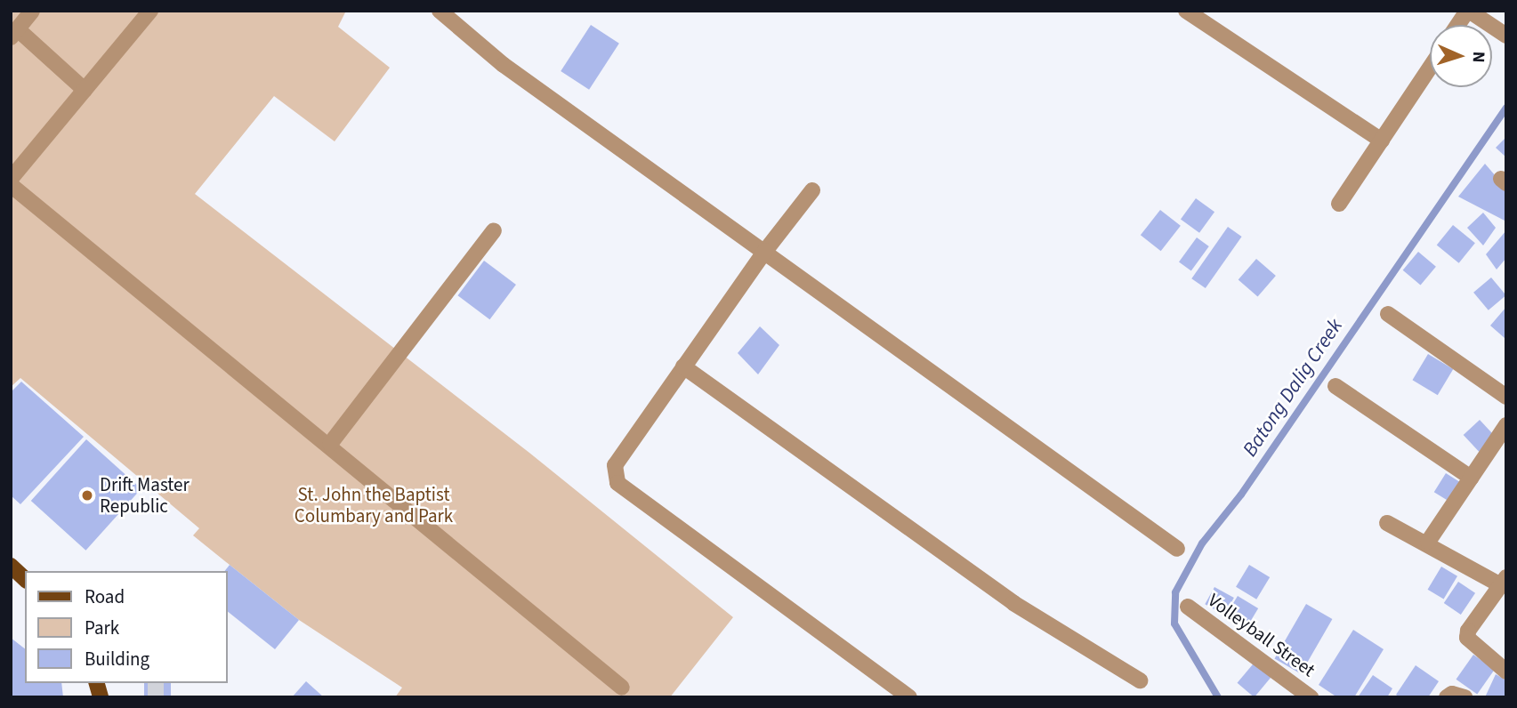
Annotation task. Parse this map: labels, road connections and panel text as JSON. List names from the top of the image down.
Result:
{
  "streets": {
    "street": ["Volleyball Street"]
  },
  "water": ["Batong Dalig Creek"],
  "parks": ["St. John the Baptist Columbary and Park"],
  "places": ["Drift Master Republic"],
  "legend": ["Road", "Park", "Building"],
  "north": "right"
}
